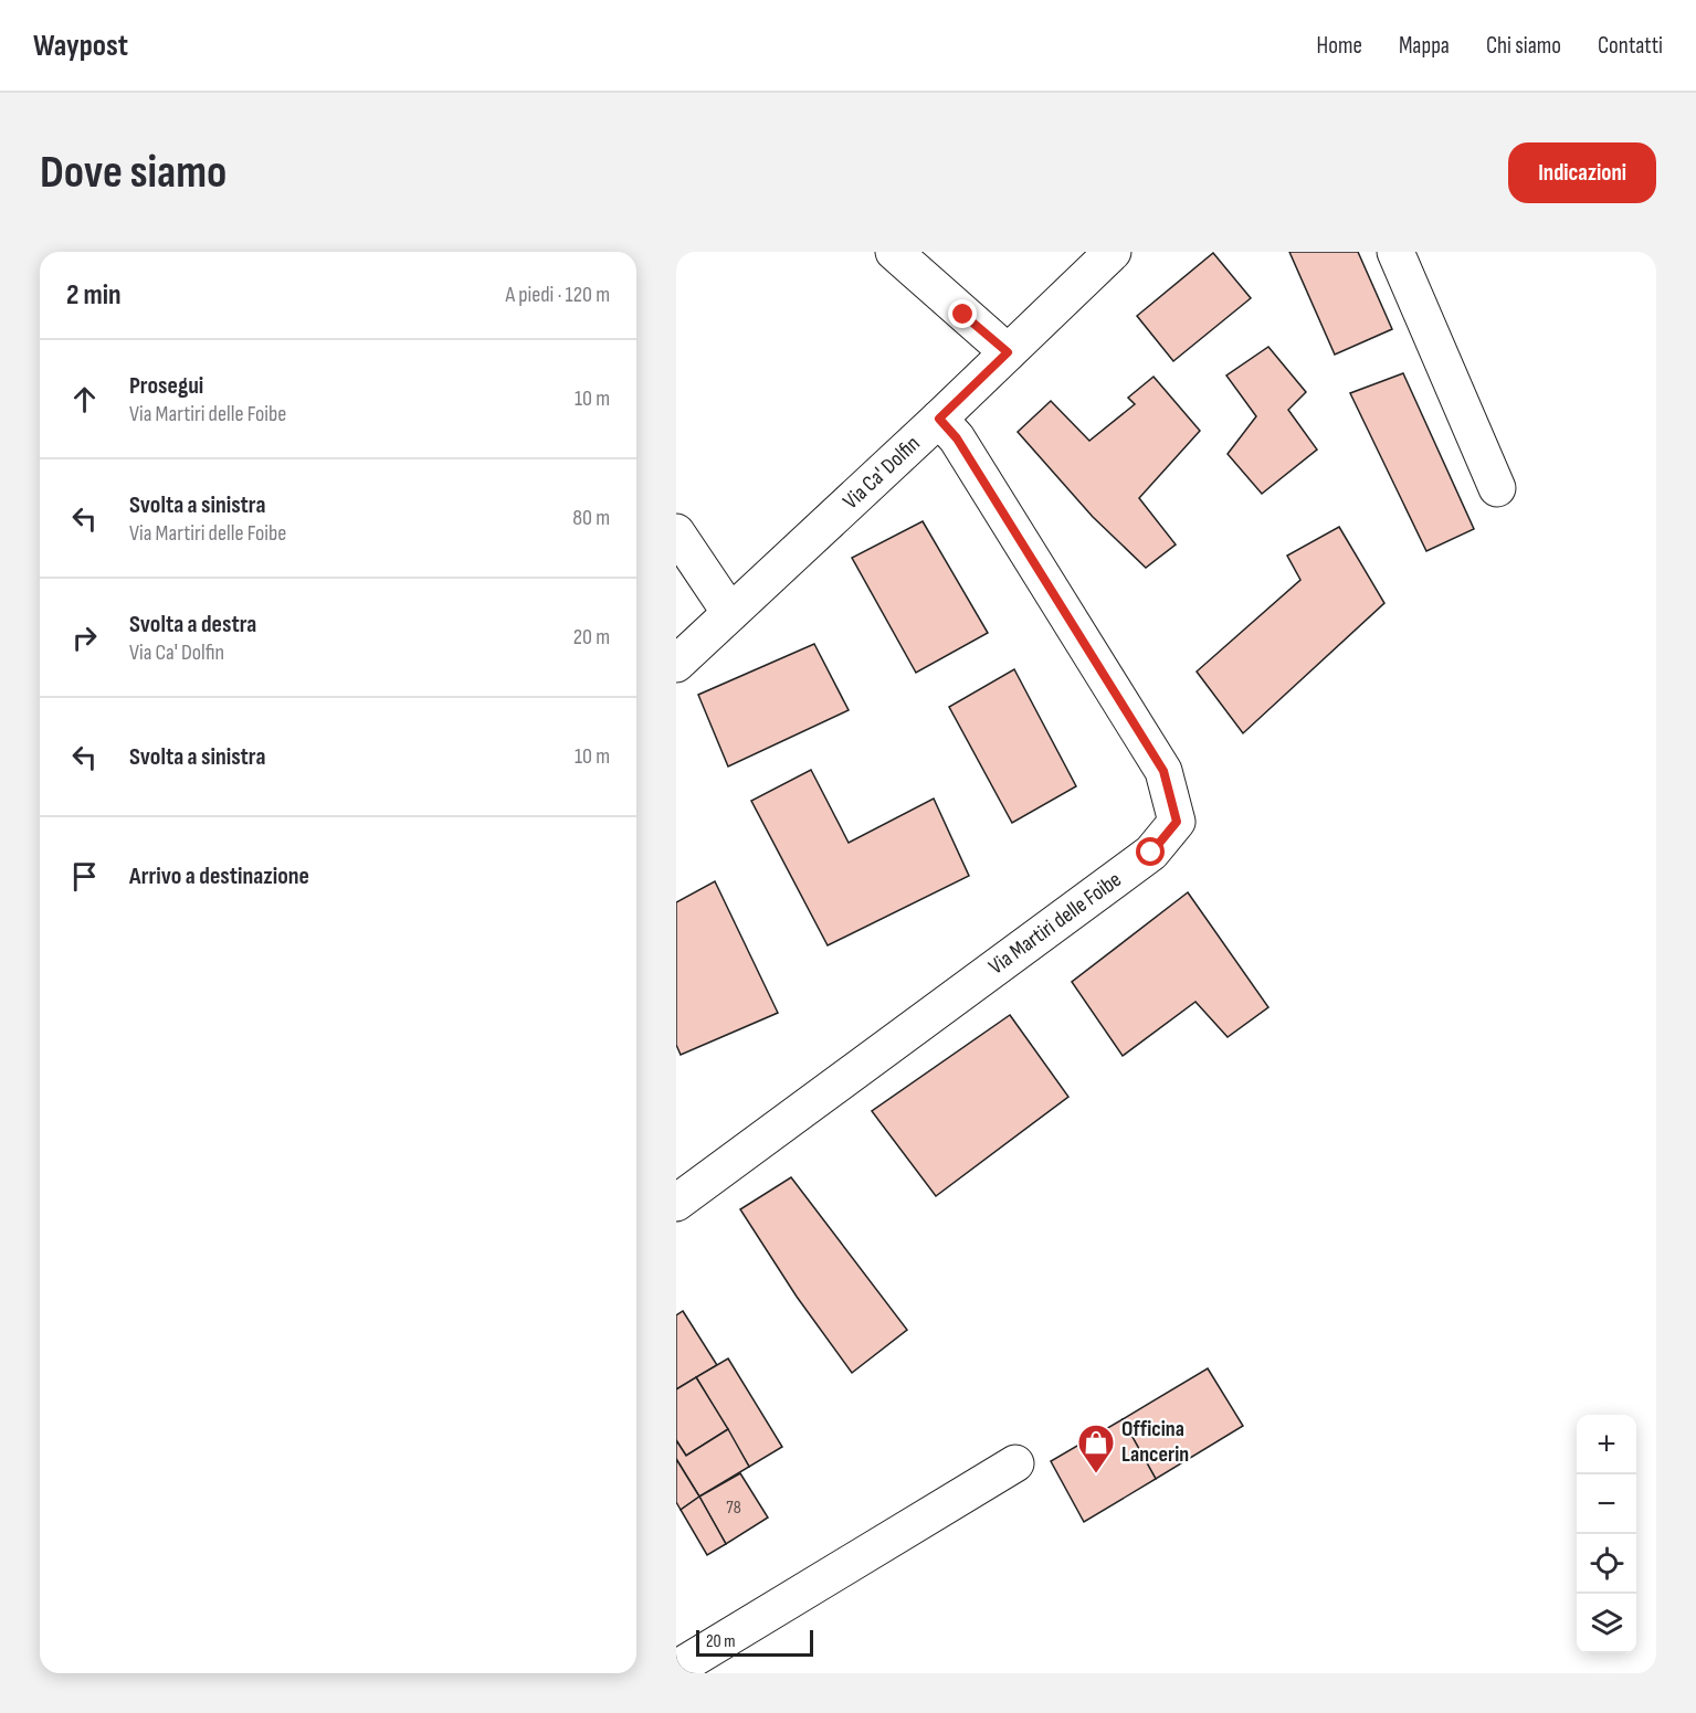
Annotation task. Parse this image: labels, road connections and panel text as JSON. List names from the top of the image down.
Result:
{
  "streets": {
    "street": ["Via Ca' Dolfin", "Via Martiri delle Foibe"]
  },
  "crossings": [
    ["Via Ca' Dolfin", "Via Martiri delle Foibe"]
  ],
  "places": {
    "shop": ["Officina Lancerin"]
  },
  "house_numbers": ["78"],
  "scale_bar": "20 m",
  "page": {
    "header": "Waypost",
    "nav": [
      "Home",
      "Mappa",
      "Chi siamo",
      "Contatti"
    ],
    "buttons": "Indicazioni",
    "title": "Dove siamo",
    "heading": ["2 min", "A piedi · 120 m"],
    "list": [
      ["Prosegui", "Via Martiri delle Foibe", "10 m"],
      ["Svolta a sinistra", "Via Martiri delle Foibe", "80 m"],
      ["Svolta a destra", "Via Ca' Dolfin", "20 m"],
      ["Svolta a sinistra", "10 m"],
      "Arrivo a destinazione"
    ],
    "map_buttons": ["+", "−"],
    "scale": "20 m"
  }
}
